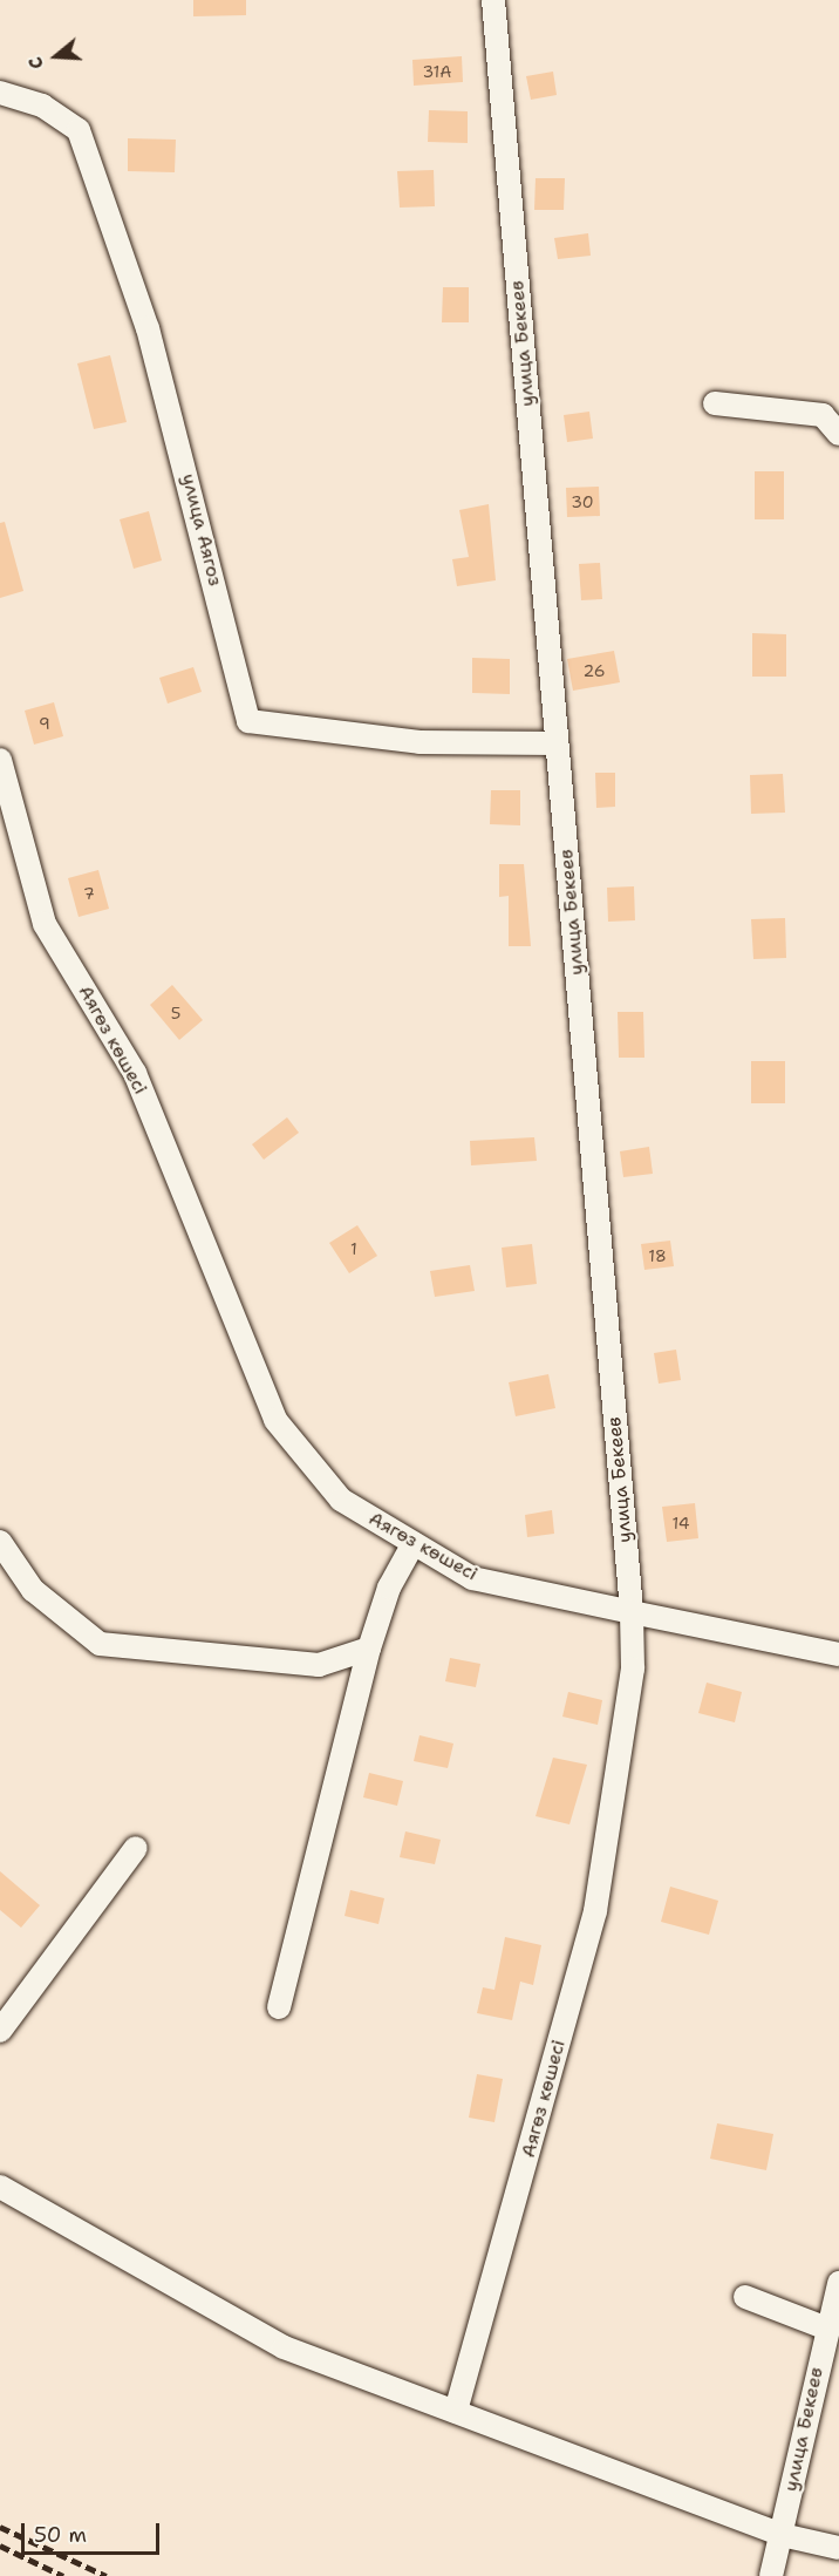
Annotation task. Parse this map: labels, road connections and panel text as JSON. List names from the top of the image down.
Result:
{
  "streets": {
    "street": ["улица Бекеев", "улица Аягоз", "Аягөз көшесі"]
  },
  "crossings": [
    ["улица Бекеев", "улица Аягоз"],
    ["улица Бекеев", "Аягөз көшесі"]
  ],
  "house_numbers": [
    "31А",
    "30",
    "26",
    "9",
    "7",
    "5",
    "1",
    "18",
    "14"
  ],
  "scale_bar": "50 m",
  "north": "left"
}
